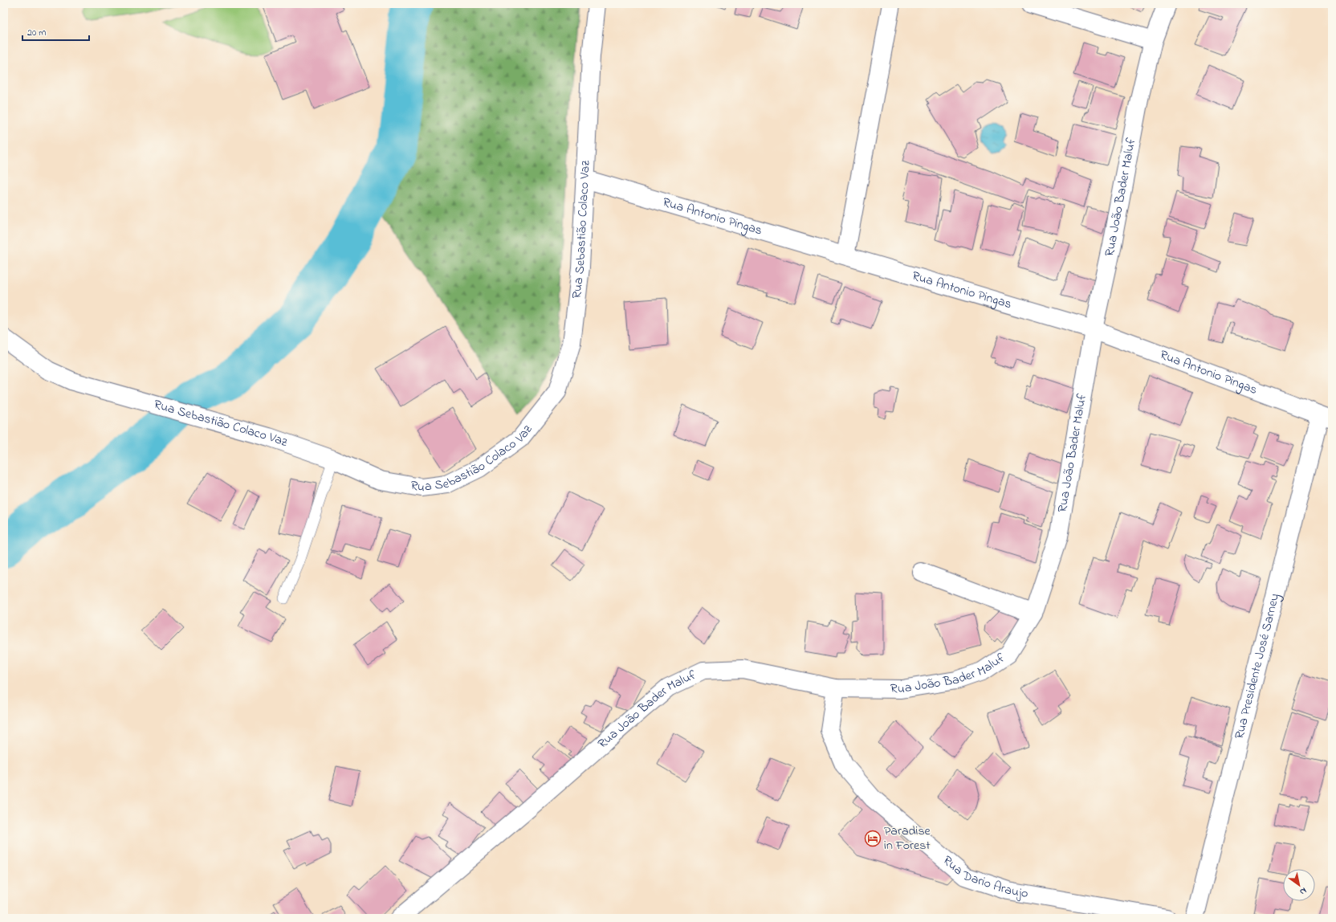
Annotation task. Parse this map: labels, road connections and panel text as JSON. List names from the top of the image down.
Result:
{
  "streets": {
    "street": [
      "Rua João Bader Maluf",
      "Rua Antonio Pingas",
      "Rua Sebastião Colaco Vaz",
      "Rua Presidente José Sarney",
      "Rua Dario Araujo"
    ]
  },
  "crossings": [
    ["Rua João Bader Maluf", "Rua Antonio Pingas"],
    ["Rua João Bader Maluf", "Rua Dario Araujo"],
    ["Rua Antonio Pingas", "Rua Sebastião Colaco Vaz"],
    ["Rua Antonio Pingas", "Rua Presidente José Sarney"]
  ],
  "places": {
    "hotel": ["Paradise in Forest"]
  },
  "scale_bar": "20 m",
  "north": "bottom right"
}
